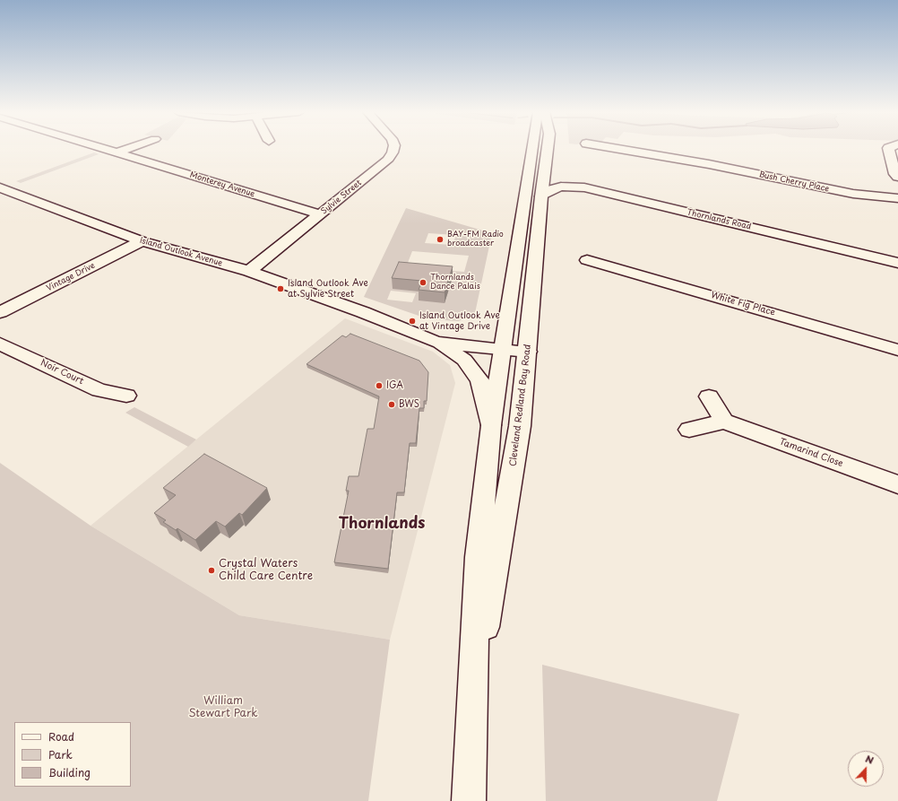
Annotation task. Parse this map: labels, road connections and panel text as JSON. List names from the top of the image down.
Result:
{
  "streets": {
    "main road": [
      "Bush Cherry Place",
      "Monterey Avenue",
      "Sylvie Street",
      "Thornlands Road",
      "Island Outlook Avenue",
      "Vintage Drive",
      "White Fig Place",
      "Noir Court",
      "Cleveland Redland Bay Road",
      "Tamarind Close"
    ]
  },
  "crossings": [
    ["Monterey Avenue", "Sylvie Street"],
    ["Sylvie Street", "Island Outlook Avenue"],
    ["Thornlands Road", "Cleveland Redland Bay Road"],
    ["Island Outlook Avenue", "Vintage Drive"],
    ["Island Outlook Avenue", "Cleveland Redland Bay Road"]
  ],
  "districts": ["Thornlands"],
  "parks": ["William Stewart Park"],
  "places": [
    "BAY-FM Radio broadcaster",
    "Thornlands Dance Palais",
    "Island Outlook Ave at Sylvie Street",
    "Island Outlook Ave at Vintage Drive",
    "IGA",
    "BWS",
    "Crystal Waters Child Care Centre"
  ],
  "legend": ["Road", "Park", "Building"],
  "north": "top"
}
